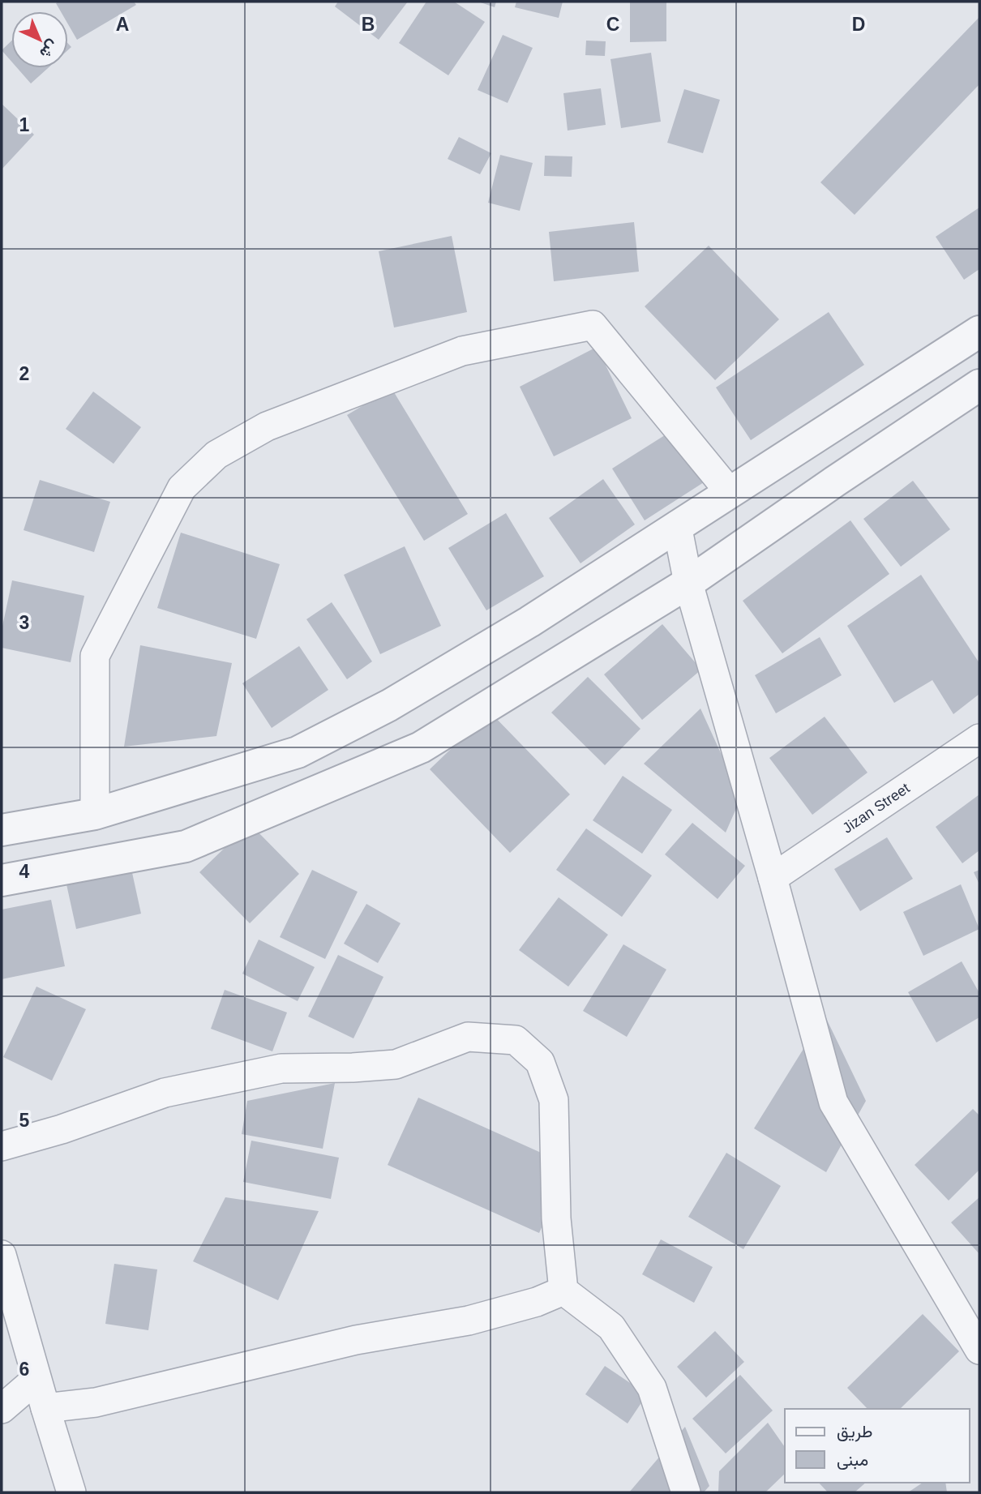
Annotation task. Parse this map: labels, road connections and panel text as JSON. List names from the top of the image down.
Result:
{
  "streets": {
    "street": ["Jizan Street"]
  },
  "legend": ["طريق", "مبنى"],
  "north": "bottom right",
  "grid": {
    "columns": [
      "A",
      "B",
      "C",
      "D"
    ],
    "rows": [
      "1",
      "2",
      "3",
      "4",
      "5",
      "6"
    ]
  }
}
